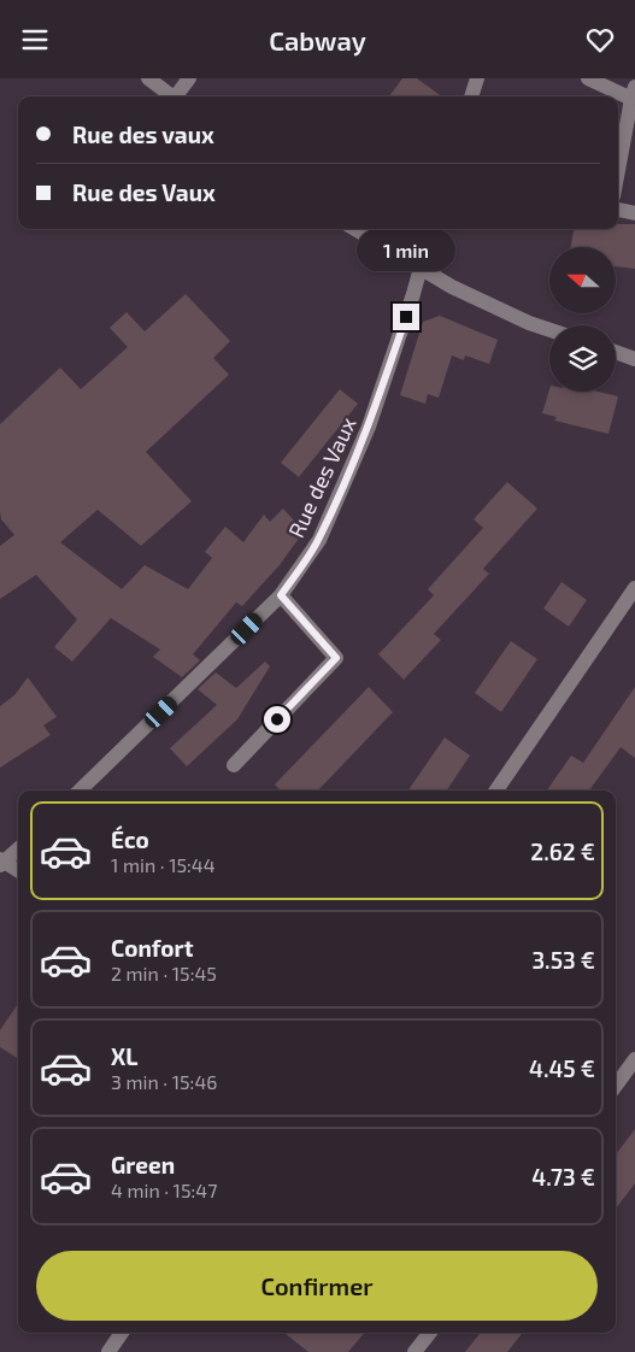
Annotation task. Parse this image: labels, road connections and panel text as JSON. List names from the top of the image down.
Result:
{
  "streets": {
    "street": ["Rue des Vaux"]
  },
  "north": "left",
  "page": {
    "header": "Cabway",
    "banner": ["Rue des vaux", "Rue des Vaux"],
    "bubble": "1 min",
    "list": [
      {
        "name": "Éco",
        "note": "1 min · 15:44",
        "value": "2.62 €"
      },
      {
        "name": "Confort",
        "note": "2 min · 15:45",
        "value": "3.53 €"
      },
      {
        "name": "XL",
        "note": "3 min · 15:46",
        "value": "4.45 €"
      },
      {
        "name": "Green",
        "note": "4 min · 15:47",
        "value": "4.73 €"
      }
    ],
    "buttons": "Confirmer"
  }
}
